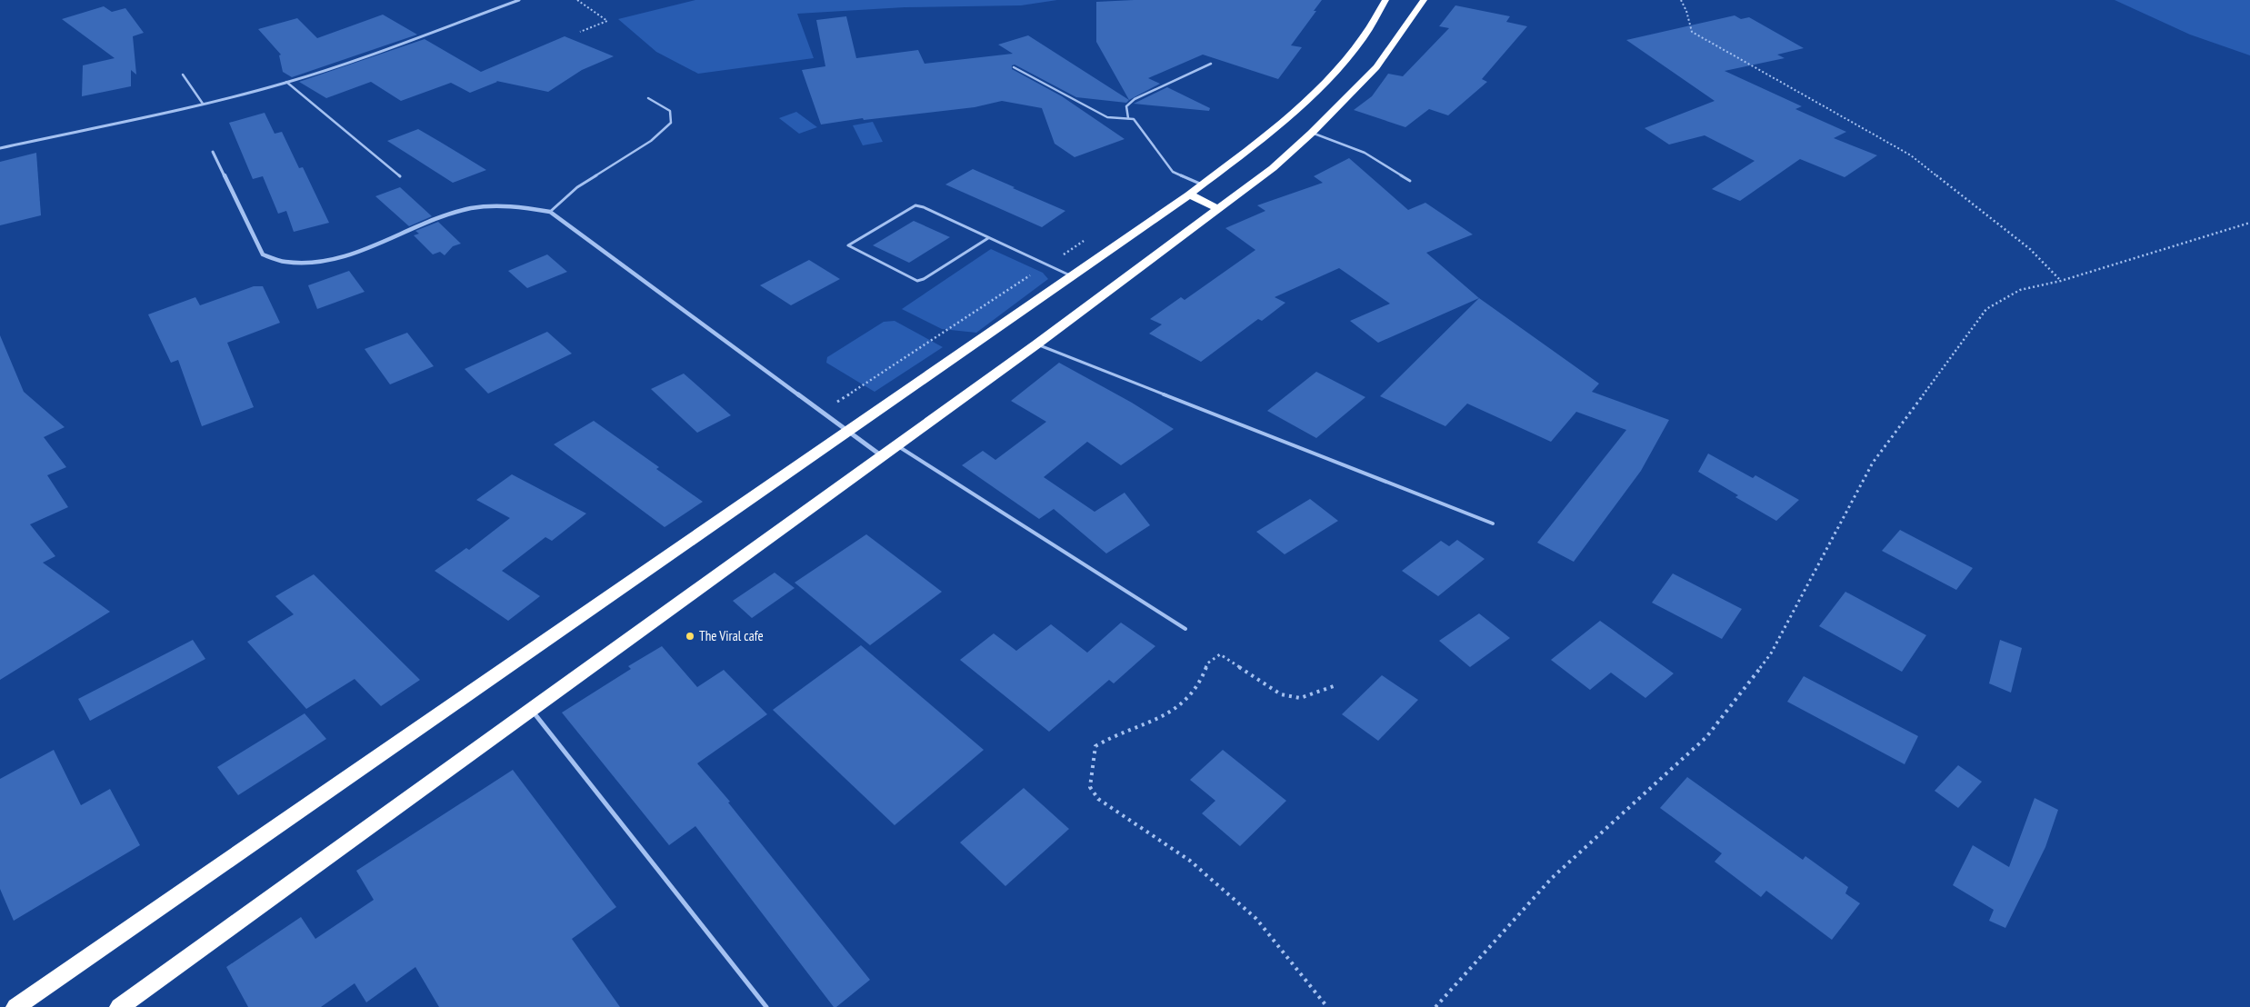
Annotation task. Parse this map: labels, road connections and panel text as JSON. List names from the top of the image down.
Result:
{
  "places": ["The Viral cafe"]
}
